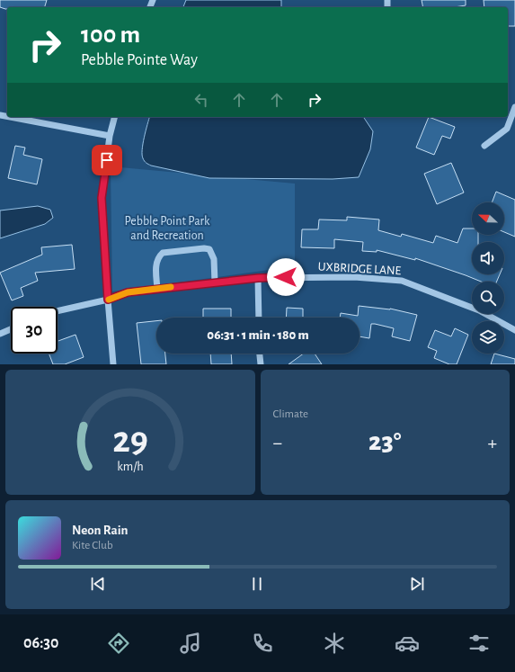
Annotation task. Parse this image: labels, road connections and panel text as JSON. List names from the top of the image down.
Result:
{
  "streets": {
    "street": ["UXBRIDGE LANE"]
  },
  "parks": ["Pebble Point Park and Recreation"],
  "north": "left",
  "page": {
    "turn": ["100 m", "Pebble Pointe Way"],
    "limit": "30",
    "trip": "06:31 · 1 min · 180 m",
    "tile": "Climate",
    "heat": ["−", "23°", "+"],
    "song": ["Neon Rain", "Kite Club"],
    "tabs": "06:30",
    "gauge": ["29", "km/h"]
  }
}
